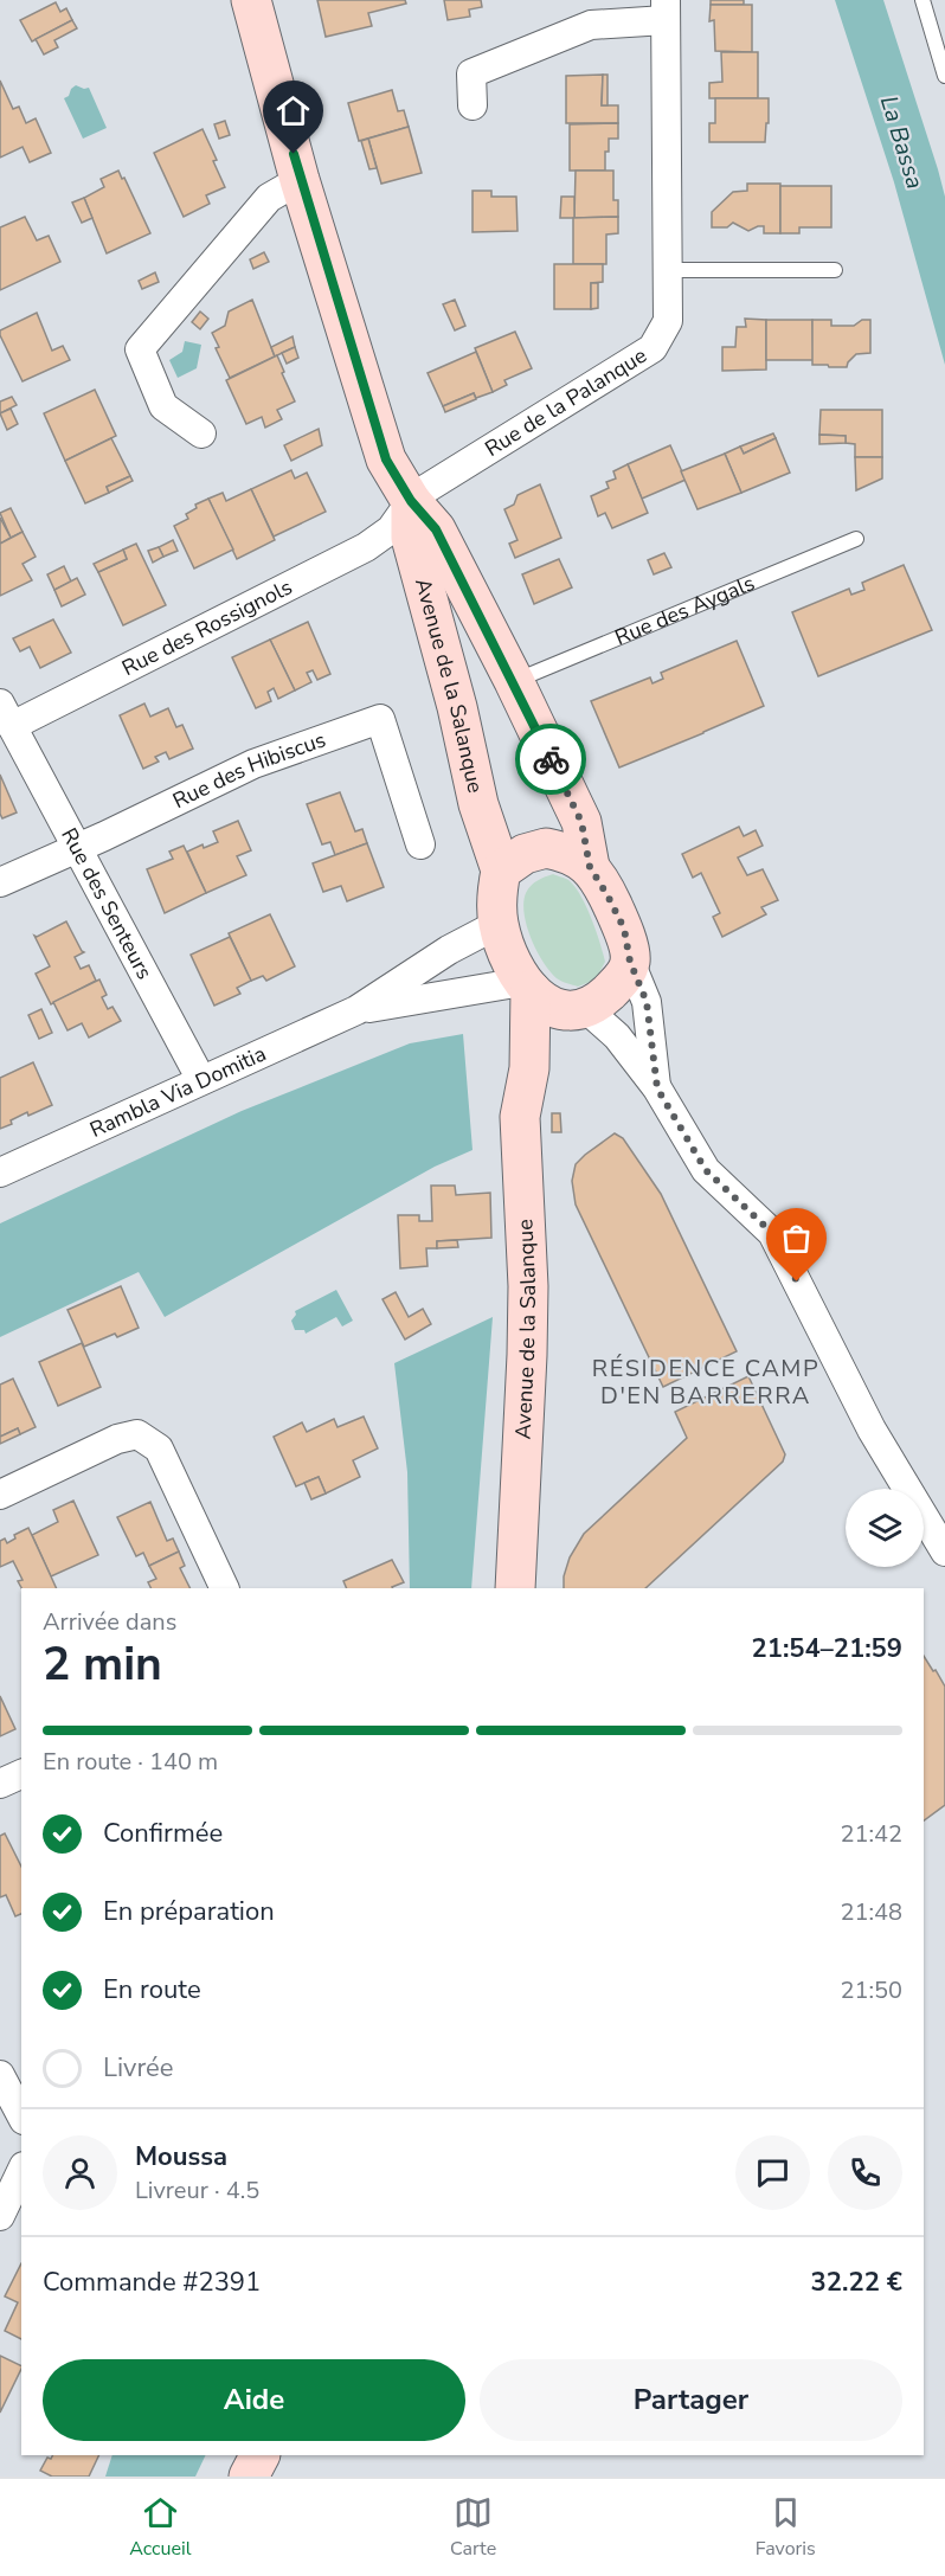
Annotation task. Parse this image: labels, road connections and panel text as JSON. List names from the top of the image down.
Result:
{
  "streets": {
    "street": [
      "Rue de la Palanque",
      "Rue des Rossignols",
      "Avenue de la Salanque",
      "Rue des Hibiscus",
      "Rue des Senteurs",
      "Rambla Via Domitia"
    ],
    "lane": ["Rue des Aygals"]
  },
  "crossings": [
    ["Rue de la Palanque", "Rue des Rossignols"],
    ["Rue de la Palanque", "Avenue de la Salanque"],
    ["Rue des Aygals", "Avenue de la Salanque"],
    ["Rue des Rossignols", "Avenue de la Salanque"],
    ["Rue des Rossignols", "Rue des Senteurs"],
    ["Avenue de la Salanque", "Rambla Via Domitia"],
    ["Rue des Hibiscus", "Rue des Senteurs"],
    ["Rue des Senteurs", "Rambla Via Domitia"]
  ],
  "districts": ["RÉSIDENCE CAMP D'EN BARRERRA"],
  "water": ["La Bassa"],
  "page": {
    "heading": ["2 min", "Arrivée dans", "21:54–21:59"],
    "panel": [
      "Moussa",
      "Livreur · 4.5",
      "Commande #2391",
      "32.22 €"
    ],
    "bar": "En route · 140 m",
    "list": [
      ["Confirmée", "21:42"],
      ["En préparation", "21:48"],
      ["En route", "21:50"],
      "Livrée"
    ],
    "buttons": ["Aide", "Partager"],
    "tabs": ["Accueil", "Carte", "Favoris"]
  }
}
